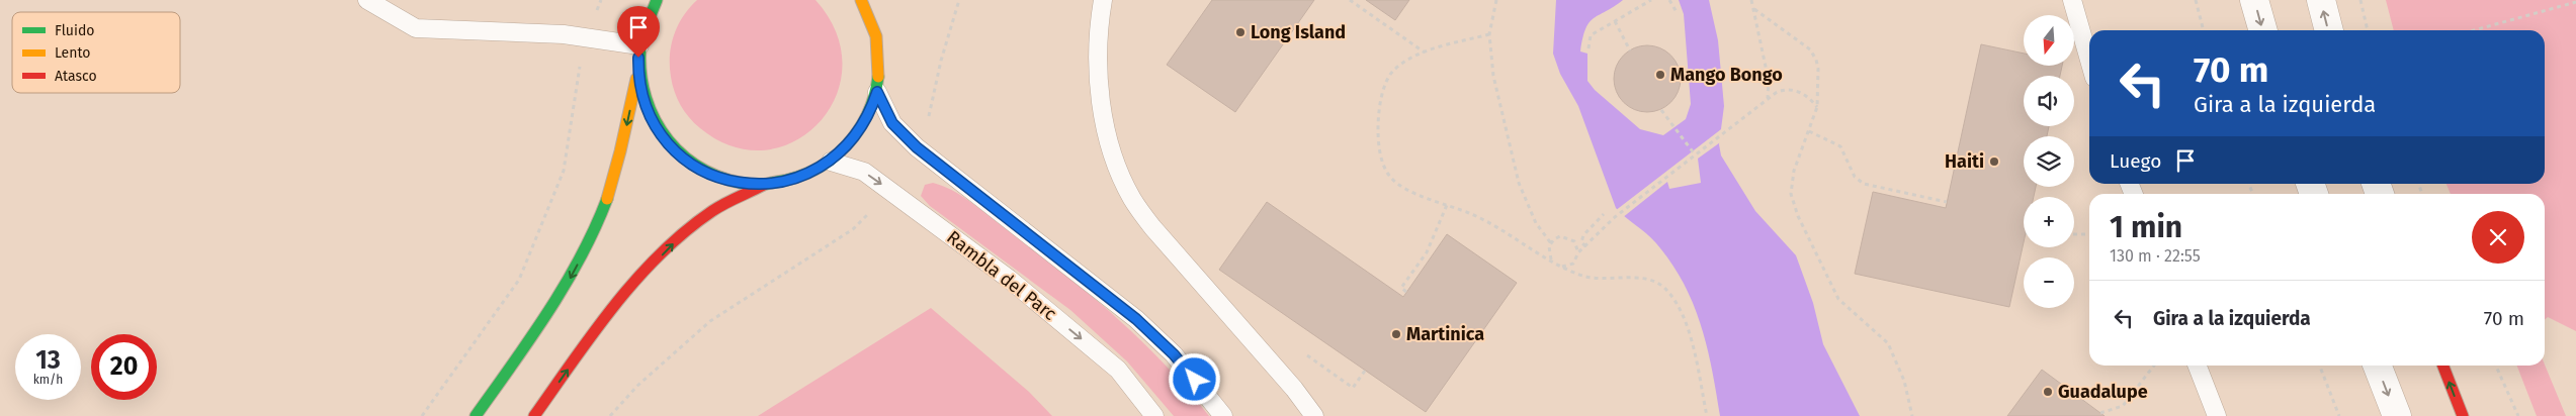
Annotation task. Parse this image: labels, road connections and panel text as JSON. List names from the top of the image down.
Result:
{
  "streets": {
    "lane": ["Rambla del Parc"]
  },
  "places": [
    "Long Island",
    "Mango Bongo",
    "Haiti",
    "Martinica",
    "Guadalupe"
  ],
  "legend": ["Fluido", "Lento", "Atasco"],
  "north": "bottom",
  "page": {
    "map_buttons": ["+", "−"],
    "turn": ["70 m", "Gira a la izquierda"],
    "then": "Luego",
    "heading": ["1 min", "130 m · 22:55"],
    "list": [
      {
        "name": "Gira a la izquierda",
        "value": "70 m"
      }
    ],
    "speed": "13 km/h",
    "limit": "20"
  }
}
